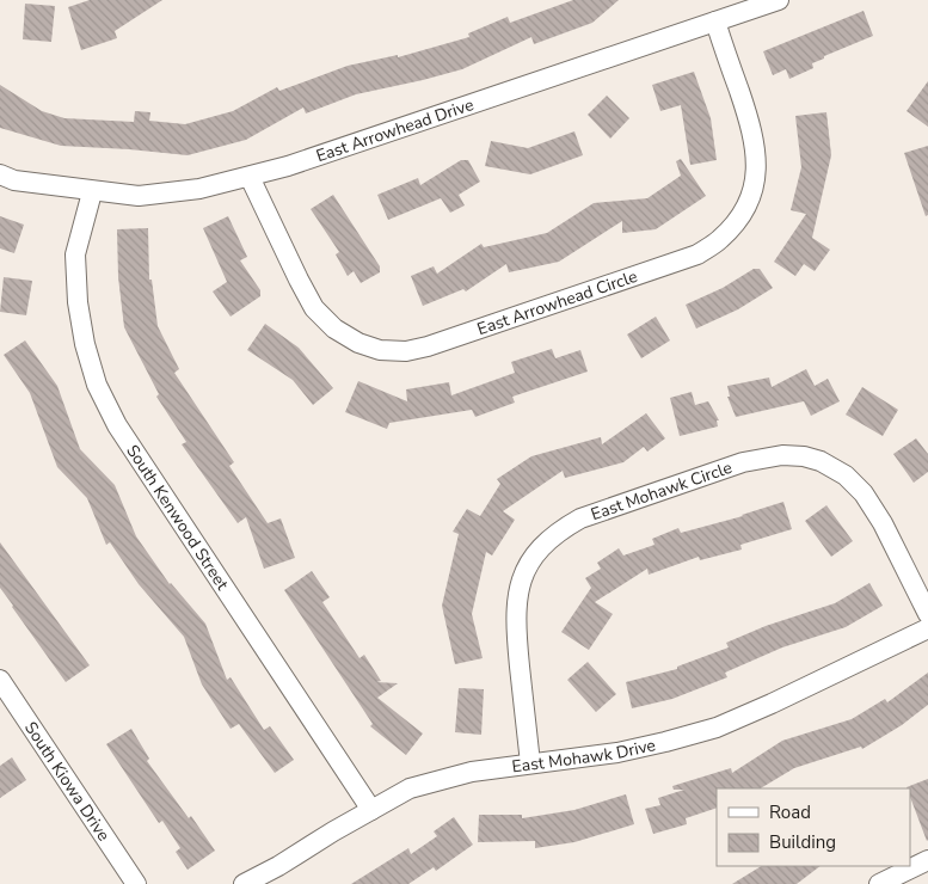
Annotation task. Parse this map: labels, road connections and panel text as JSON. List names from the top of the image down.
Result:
{
  "streets": {
    "street": [
      "East Arrowhead Drive",
      "East Arrowhead Circle",
      "East Mohawk Circle",
      "South Kenwood Street",
      "East Mohawk Drive",
      "South Kiowa Drive"
    ]
  },
  "crossings": [
    ["East Arrowhead Drive", "East Arrowhead Circle"],
    ["East Arrowhead Drive", "South Kenwood Street"],
    ["East Mohawk Circle", "East Mohawk Drive"],
    ["South Kenwood Street", "East Mohawk Drive"]
  ],
  "legend": ["Road", "Building"]
}
